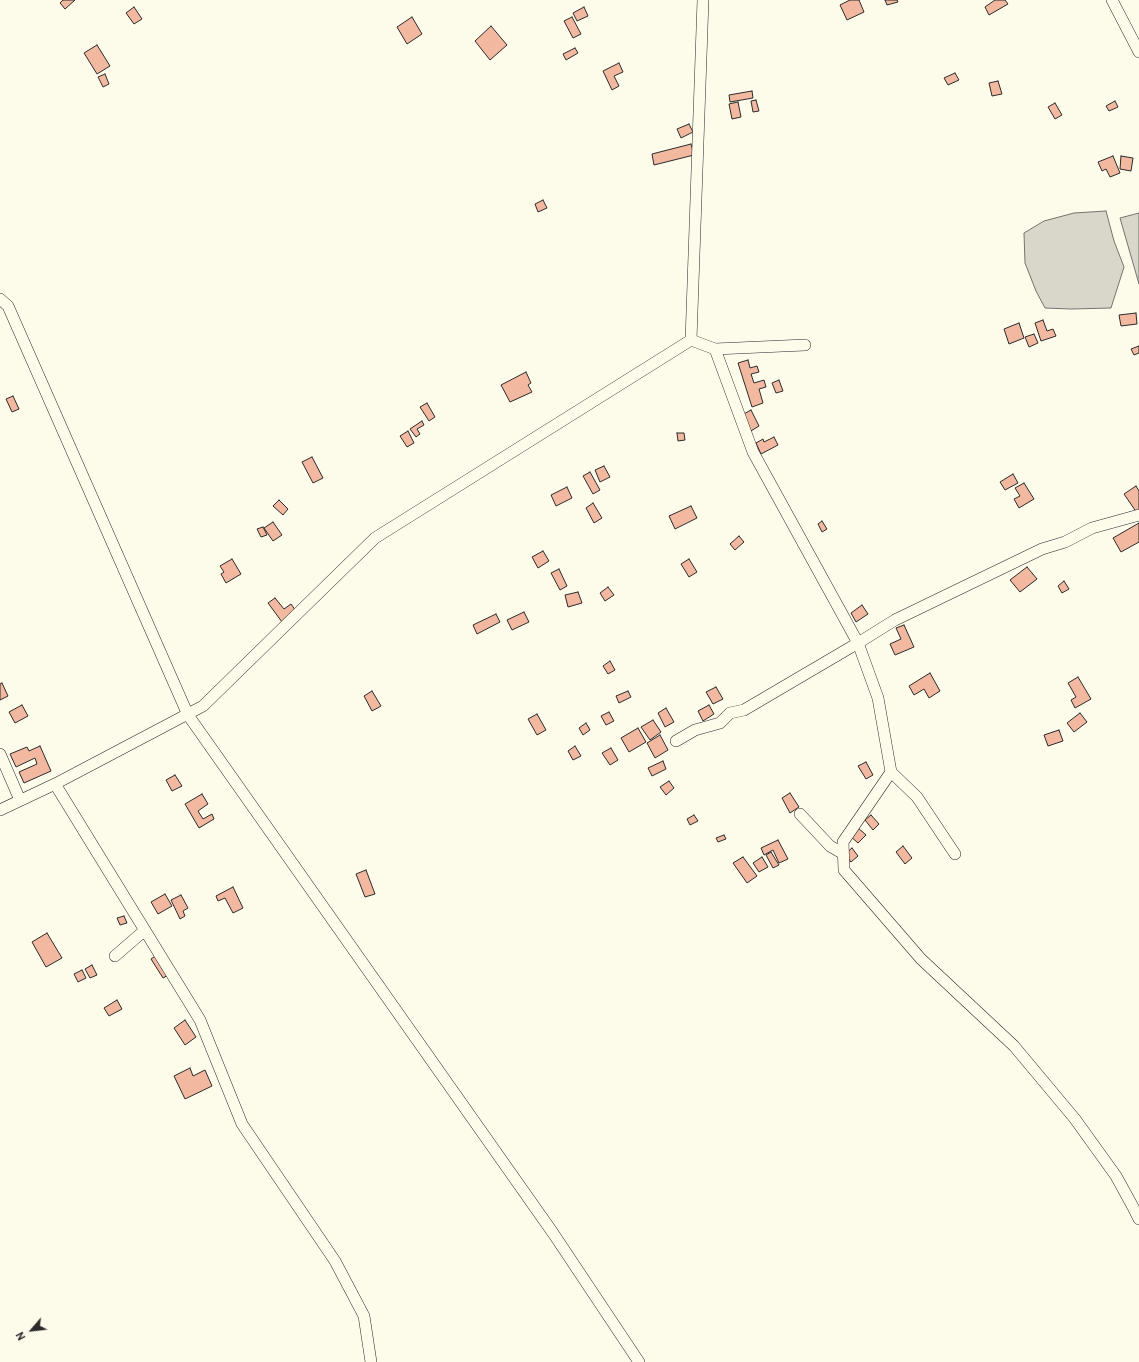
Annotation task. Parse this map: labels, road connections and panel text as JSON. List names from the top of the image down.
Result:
{
  "north": "bottom left"
}
